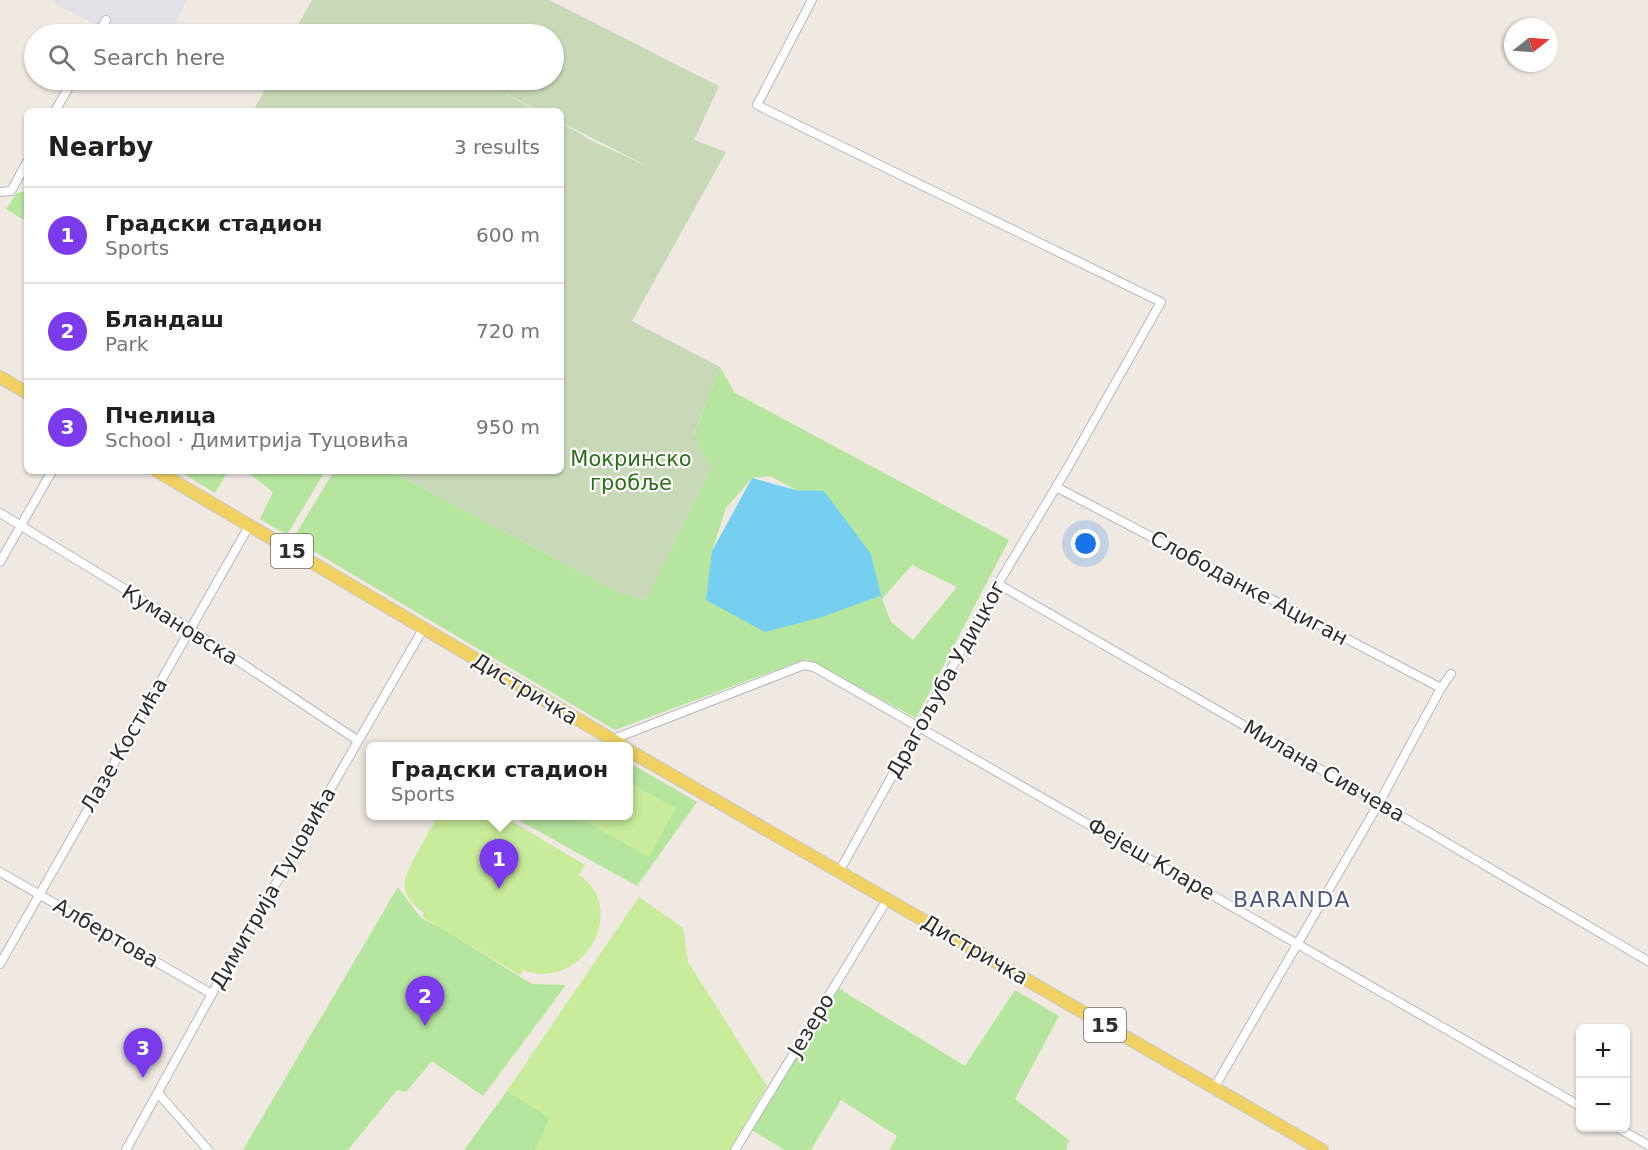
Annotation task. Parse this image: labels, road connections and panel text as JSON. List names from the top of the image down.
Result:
{
  "streets": {
    "main road": ["15", "Дистричка"],
    "street": [
      "Слободанке Ациган",
      "Кумановска",
      "Драгољуба Удицког",
      "Лазе Костића",
      "Милана Сивчева",
      "Фејеш Кларе",
      "Димитрија Туцовића",
      "Албертова",
      "Језеро"
    ]
  },
  "crossings": [
    ["15", "Дистричка"],
    ["15", "Лазе Костића"],
    ["15", "Димитрија Туцовића"],
    ["Слободанке Ациган", "Драгољуба Удицког"],
    ["Кумановска", "Лазе Костића"],
    ["Кумановска", "Димитрија Туцовића"],
    ["Драгољуба Удицког", "Дистричка"],
    ["Драгољуба Удицког", "Милана Сивчева"],
    ["Драгољуба Удицког", "Фејеш Кларе"],
    ["Дистричка", "Фејеш Кларе"],
    ["Дистричка", "Димитрија Туцовића"],
    ["Дистричка", "Језеро"],
    ["Лазе Костића", "Албертова"],
    ["Димитрија Туцовића", "Албертова"]
  ],
  "districts": ["BARANDA"],
  "parks": ["Мокринско гробље"],
  "north": "right",
  "page": {
    "search": "Search here",
    "heading": ["Nearby", "3 results"],
    "list": [
      {
        "mark": "1",
        "name": "Градски стадион",
        "note": "Sports",
        "value": "600 m"
      },
      {
        "mark": "2",
        "name": "Бландаш",
        "note": "Park",
        "value": "720 m"
      },
      {
        "mark": "3",
        "name": "Пчелица",
        "note": "School · Димитрија Туцовића",
        "value": "950 m"
      }
    ],
    "popup": ["Градски стадион", "Sports"],
    "pins": ["1", "2", "3"],
    "map_buttons": ["+", "−"]
  }
}
